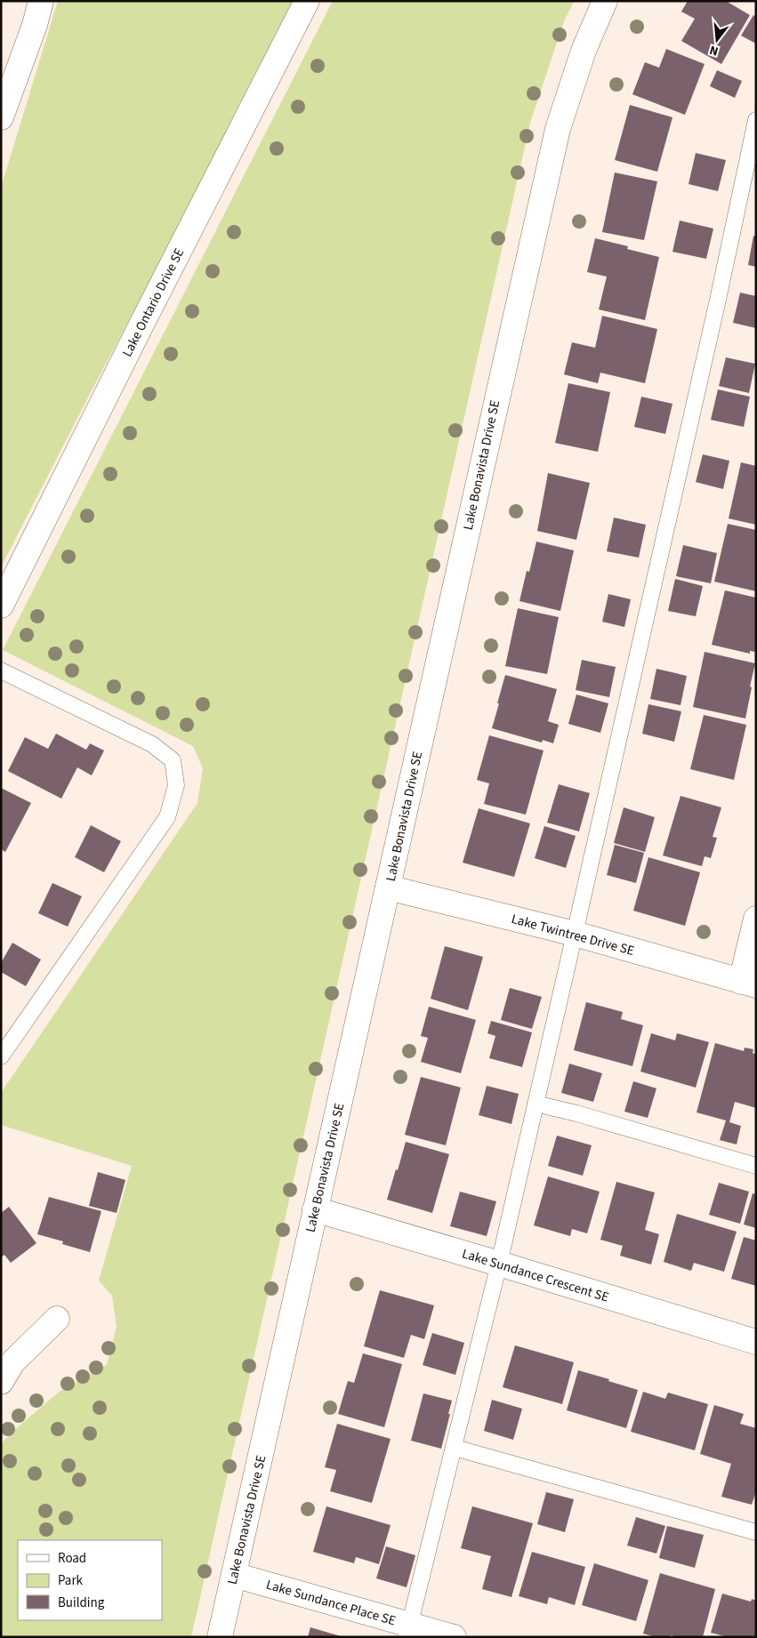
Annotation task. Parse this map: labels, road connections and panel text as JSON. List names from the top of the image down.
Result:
{
  "streets": {
    "street": [
      "Lake Ontario Drive SE",
      "Lake Bonavista Drive SE",
      "Lake Twintree Drive SE",
      "Lake Sundance Crescent SE",
      "Lake Sundance Place SE"
    ]
  },
  "crossings": [
    ["Lake Bonavista Drive SE", "Lake Twintree Drive SE"],
    ["Lake Bonavista Drive SE", "Lake Sundance Crescent SE"],
    ["Lake Bonavista Drive SE", "Lake Sundance Place SE"]
  ],
  "legend": ["Road", "Park", "Building"],
  "north": "bottom"
}
